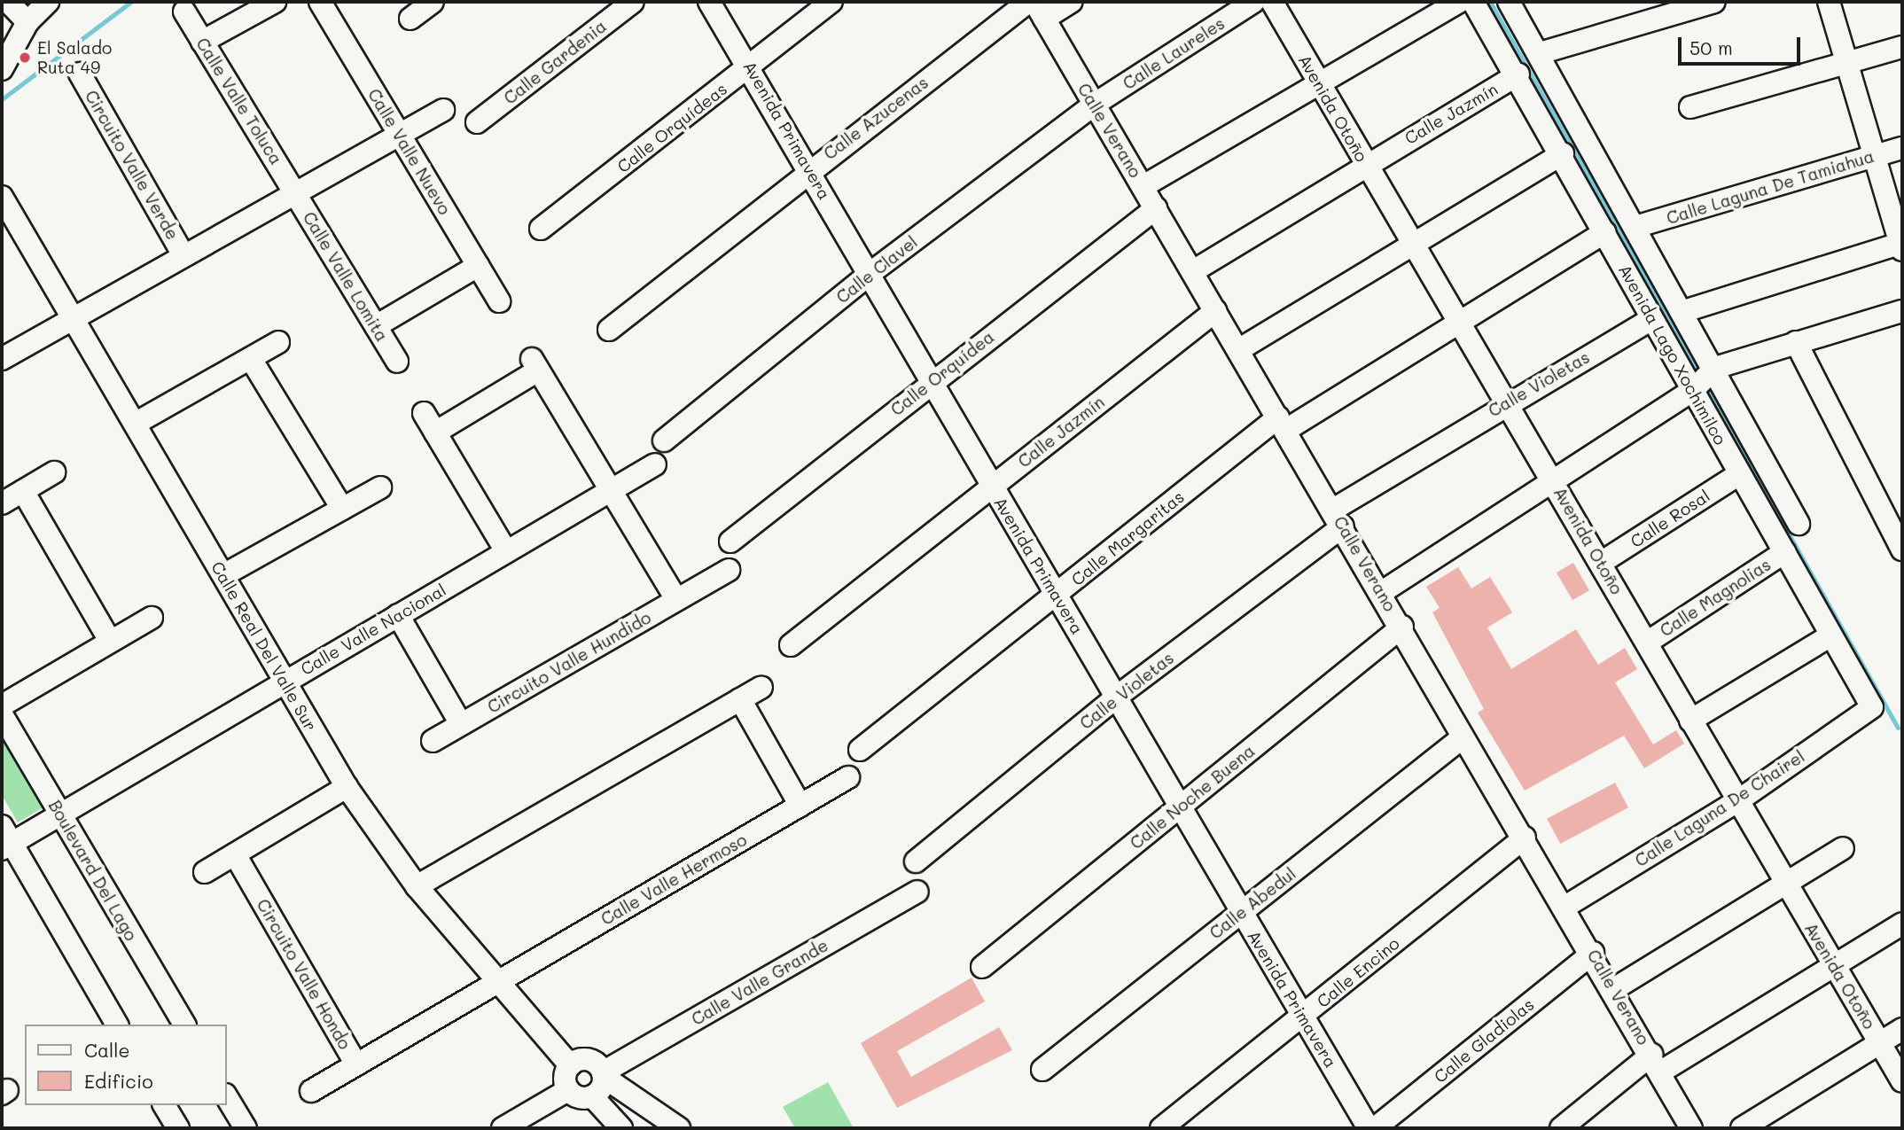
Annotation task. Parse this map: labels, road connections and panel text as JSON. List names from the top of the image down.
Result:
{
  "streets": {
    "street": [
      "Calle Laureles",
      "Calle Gardenia",
      "Calle Valle Toluca",
      "Avenida Otoño",
      "Calle Jazmín",
      "Calle Azucenas",
      "Calle Orquídeas",
      "Avenida Primavera",
      "Calle Verano",
      "Calle Valle Nuevo",
      "Circuito Valle Verde",
      "Calle Laguna De Tamiahua",
      "Calle Clavel",
      "Calle Valle Lomita",
      "Avenida Lago Xochimilco",
      "Calle Orquídea",
      "Calle Violetas",
      "Calle Rosal",
      "Calle Margaritas",
      "Calle Magnolias",
      "Calle Valle Nacional",
      "Calle Real Del Valle Sur",
      "Circuito Valle Hundido",
      "Calle Noche Buena",
      "Calle Laguna De Chairel",
      "Boulevard Del Lago",
      "Calle Valle Hermoso",
      "Calle Abedul",
      "Calle Encino",
      "Circuito Valle Hondo",
      "Calle Valle Grande",
      "Calle Gladiolas"
    ]
  },
  "crossings": [
    ["Calle Laureles", "Calle Verano"],
    ["Calle Laureles", "Calle Clavel"],
    ["Calle Valle Toluca", "Calle Valle Lomita"],
    ["Avenida Otoño", "Calle Jazmín"],
    ["Avenida Otoño", "Calle Violetas"],
    ["Avenida Otoño", "Calle Rosal"],
    ["Avenida Otoño", "Calle Margaritas"],
    ["Avenida Otoño", "Calle Magnolias"],
    ["Avenida Otoño", "Calle Laguna De Chairel"],
    ["Calle Jazmín", "Avenida Primavera"],
    ["Calle Jazmín", "Calle Verano"],
    ["Calle Jazmín", "Avenida Lago Xochimilco"],
    ["Calle Azucenas", "Avenida Primavera"],
    ["Calle Orquídeas", "Avenida Primavera"],
    ["Avenida Primavera", "Calle Clavel"],
    ["Avenida Primavera", "Calle Orquídea"],
    ["Avenida Primavera", "Calle Violetas"],
    ["Avenida Primavera", "Calle Margaritas"],
    ["Avenida Primavera", "Calle Noche Buena"],
    ["Avenida Primavera", "Calle Abedul"],
    ["Avenida Primavera", "Calle Encino"],
    ["Calle Verano", "Calle Clavel"],
    ["Calle Verano", "Calle Orquídea"],
    ["Calle Verano", "Calle Violetas"],
    ["Calle Verano", "Calle Margaritas"],
    ["Calle Verano", "Calle Noche Buena"],
    ["Calle Verano", "Calle Laguna De Chairel"],
    ["Calle Verano", "Calle Abedul"],
    ["Calle Verano", "Calle Encino"],
    ["Calle Verano", "Calle Gladiolas"],
    ["Calle Laguna De Tamiahua", "Avenida Lago Xochimilco"],
    ["Avenida Lago Xochimilco", "Calle Violetas"],
    ["Avenida Lago Xochimilco", "Calle Rosal"],
    ["Avenida Lago Xochimilco", "Calle Margaritas"],
    ["Avenida Lago Xochimilco", "Calle Magnolias"],
    ["Avenida Lago Xochimilco", "Calle Laguna De Chairel"],
    ["Calle Valle Nacional", "Calle Real Del Valle Sur"],
    ["Calle Valle Nacional", "Boulevard Del Lago"],
    ["Calle Real Del Valle Sur", "Calle Valle Hermoso"],
    ["Calle Real Del Valle Sur", "Circuito Valle Hondo"],
    ["Calle Valle Hermoso", "Circuito Valle Hondo"]
  ],
  "places": ["El Salado Ruta 49"],
  "legend": ["Calle", "Edificio"],
  "scale_bar": "50 m"
}
